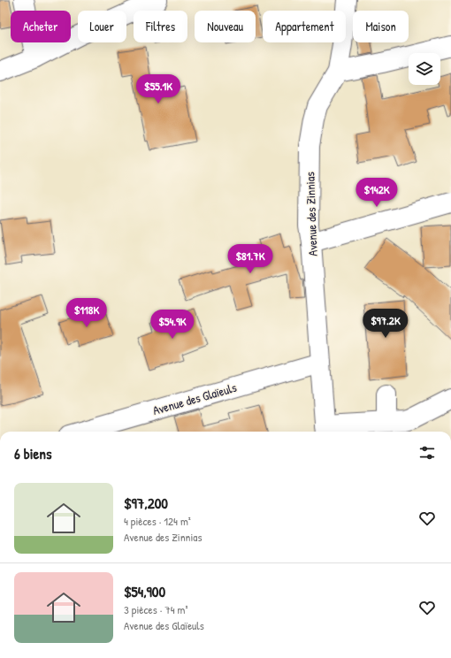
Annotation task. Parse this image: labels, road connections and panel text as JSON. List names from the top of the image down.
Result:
{
  "streets": {
    "street": ["Avenue des Zinnias", "Avenue des Glaïeuls"]
  },
  "crossings": [
    ["Avenue des Zinnias", "Avenue des Glaïeuls"]
  ],
  "page": {
    "chip": [
      "Acheter",
      "Louer",
      "Filtres",
      "Nouveau",
      "Appartement",
      "Maison"
    ],
    "price": [
      "$55.1K",
      "$142K",
      "$81.7K",
      "$118K",
      "$97.2K",
      "$54.9K"
    ],
    "heading": "6 biens",
    "list": [
      {
        "name": "$97,200",
        "note": "4 pièces · 124 m² · Avenue des Zinnias"
      },
      {
        "name": "$54,900",
        "note": "3 pièces · 74 m² · Avenue des Glaïeuls"
      }
    ]
  }
}
